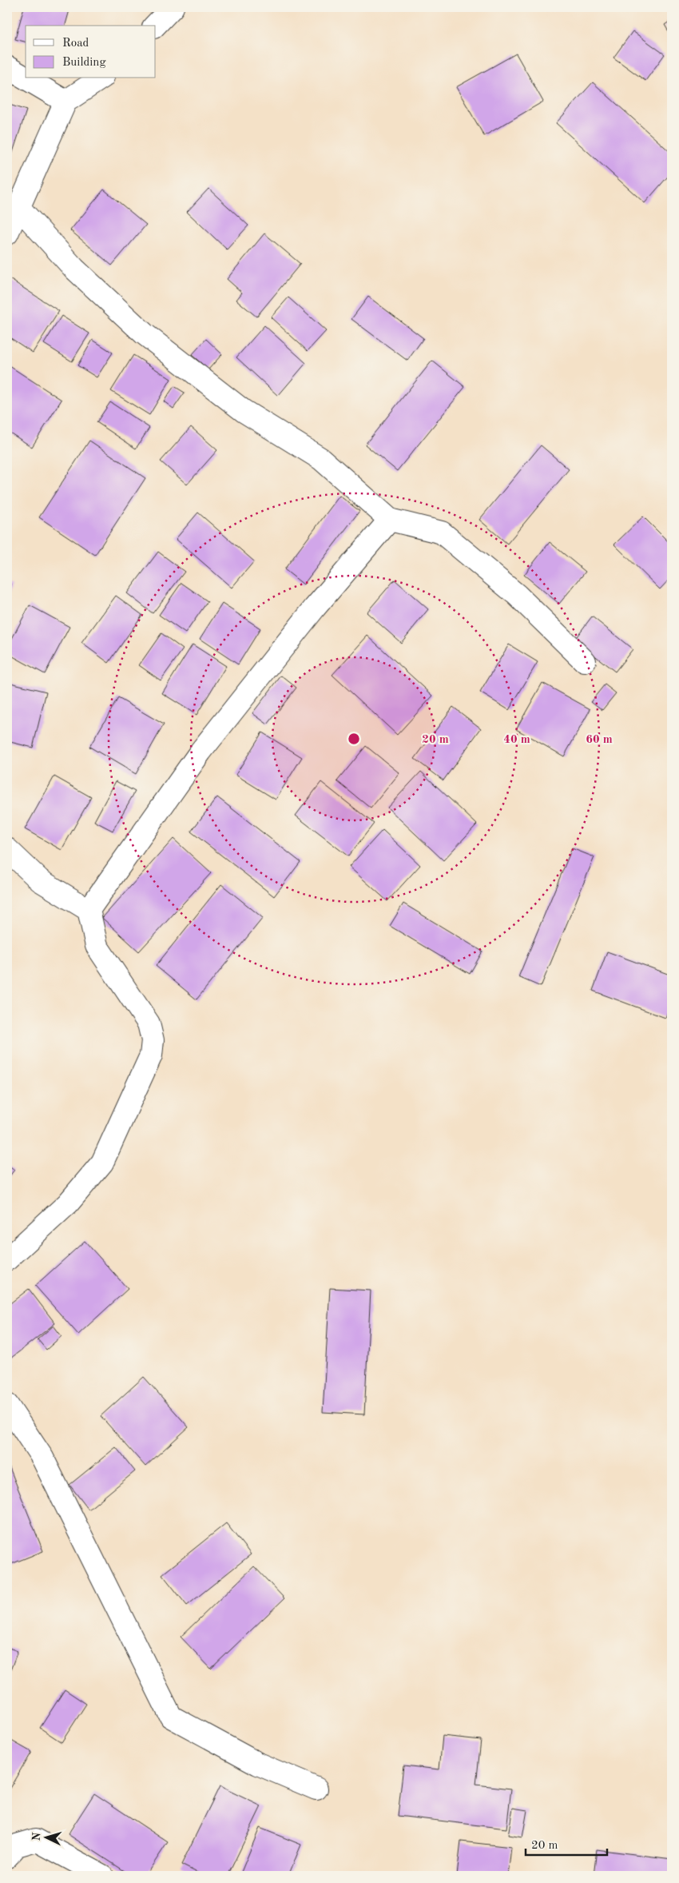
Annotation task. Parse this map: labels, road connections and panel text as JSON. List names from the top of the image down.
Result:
{
  "legend": ["Road", "Building"],
  "scale_bar": "20 m",
  "north": "left",
  "rings": ["20 m", "40 m", "60 m"]
}
